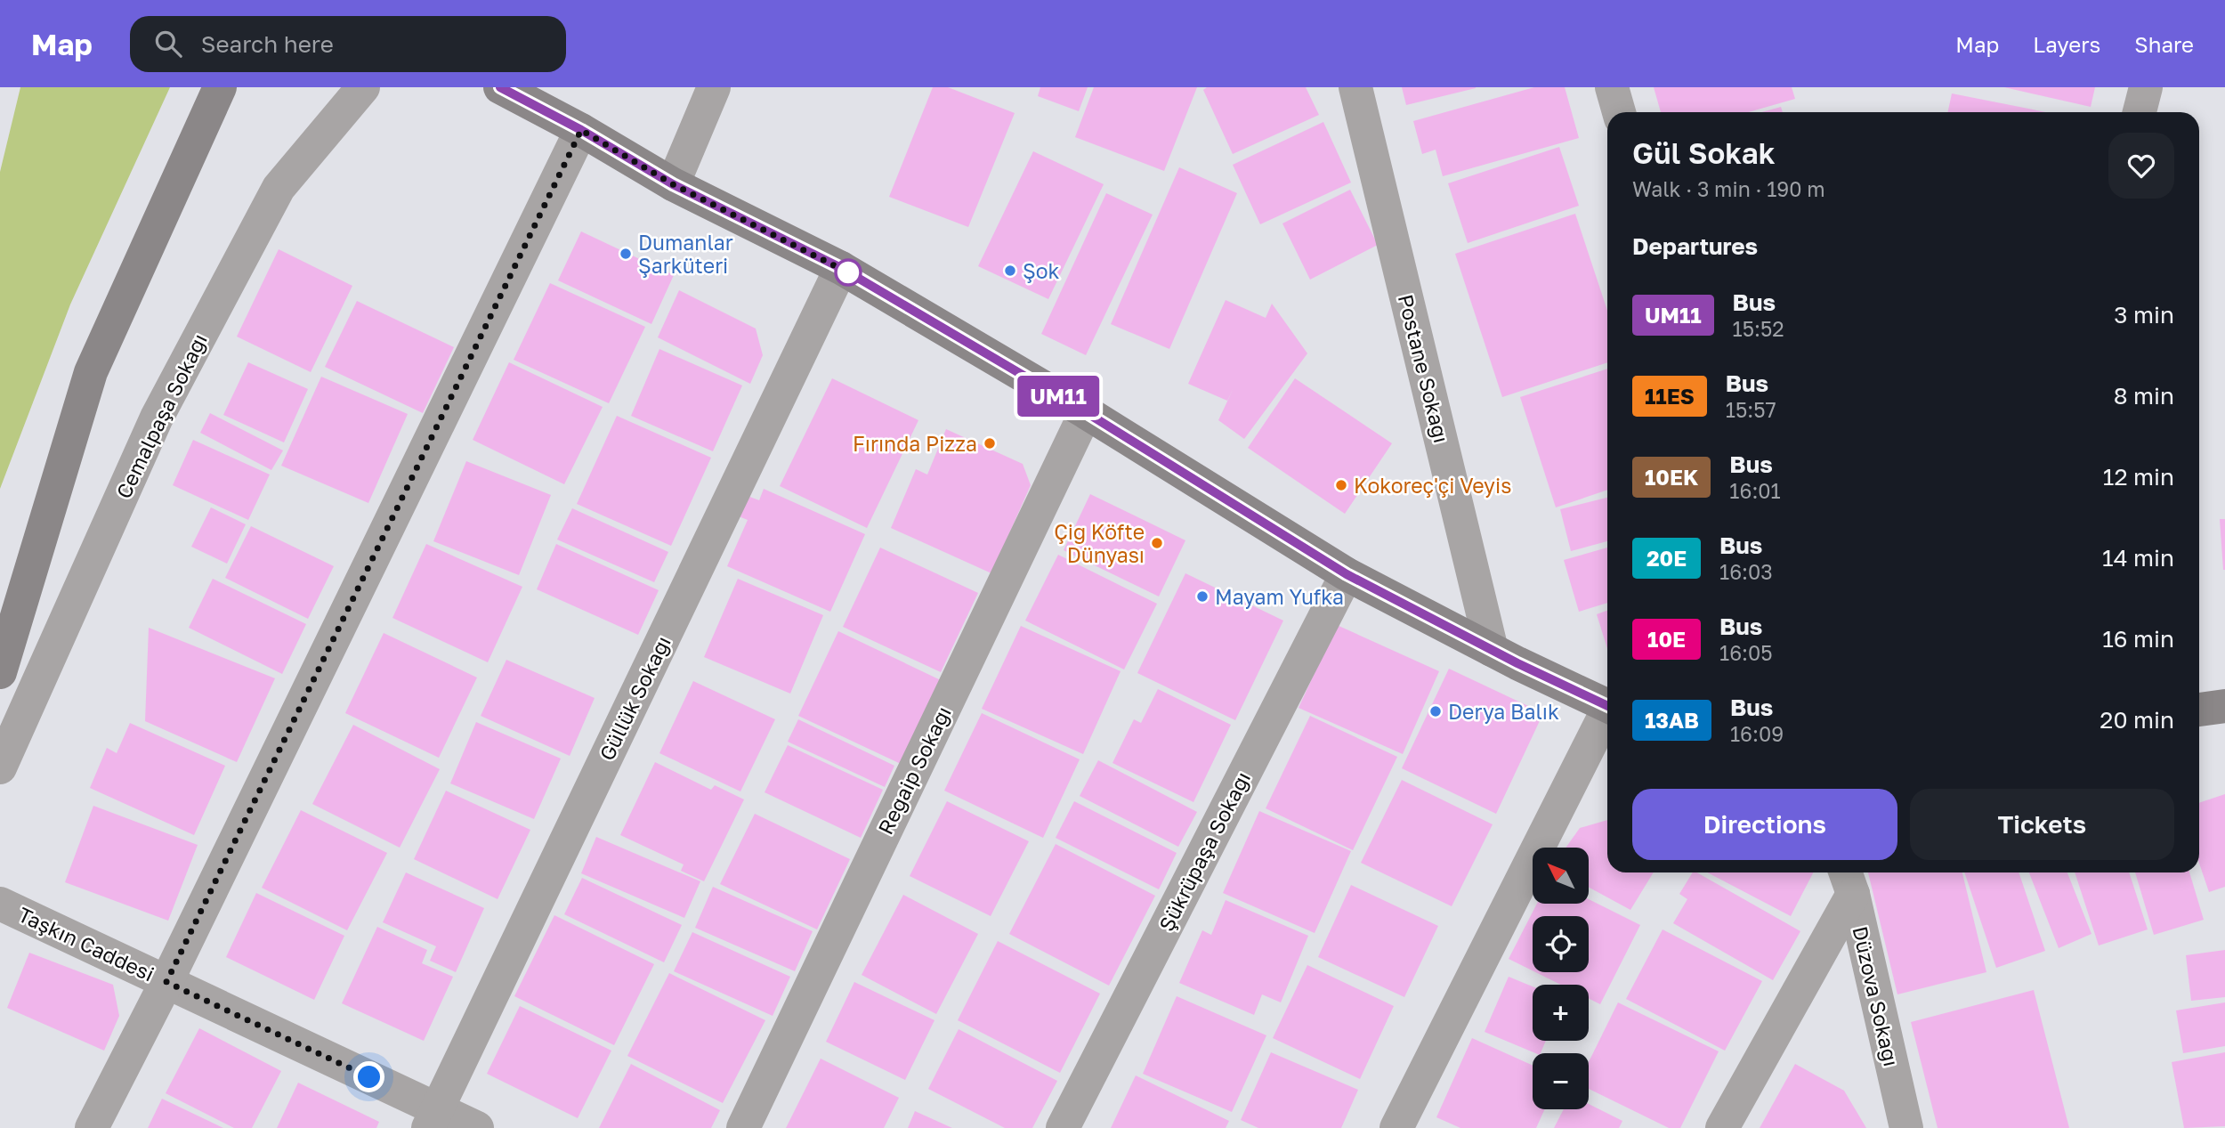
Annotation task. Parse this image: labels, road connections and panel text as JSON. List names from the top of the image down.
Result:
{
  "streets": {
    "street": [
      "Postane Sokağı",
      "Cemalpaşa Sokağı",
      "Güllük Sokağı",
      "Regaip Sokağı",
      "Şükrüpaşa Sokağı",
      "Taşkın Caddesi",
      "Düzova Sokağı"
    ]
  },
  "crossings": [
    ["Güllük Sokağı", "Taşkın Caddesi"]
  ],
  "places": [
    "Dumanlar Şarküteri",
    "Şok",
    "Fırında Pizza",
    "Kokoreç'çi Veyis",
    "Çiğ Köfte Dünyası",
    "Mayam Yufka",
    "Derya Balık"
  ],
  "lines": ["bus line UM11"],
  "north": "top left",
  "page": {
    "header": "Map",
    "search": "Search here",
    "nav": ["Map", "Layers", "Share"],
    "on_map": "UM11",
    "heading": [
      ["Gül Sokak", "Walk · 3 min · 190 m"],
      "Departures"
    ],
    "list": [
      {
        "mark": "UM11",
        "name": "Bus",
        "note": "15:52",
        "value": "3 min"
      },
      {
        "mark": "11ES",
        "name": "Bus",
        "note": "15:57",
        "value": "8 min"
      },
      {
        "mark": "10EK",
        "name": "Bus",
        "note": "16:01",
        "value": "12 min"
      },
      {
        "mark": "20E",
        "name": "Bus",
        "note": "16:03",
        "value": "14 min"
      },
      {
        "mark": "10E",
        "name": "Bus",
        "note": "16:05",
        "value": "16 min"
      },
      {
        "mark": "13AB",
        "name": "Bus",
        "note": "16:09",
        "value": "20 min"
      }
    ],
    "buttons": ["Directions", "Tickets"],
    "map_buttons": ["+", "−"]
  }
}
